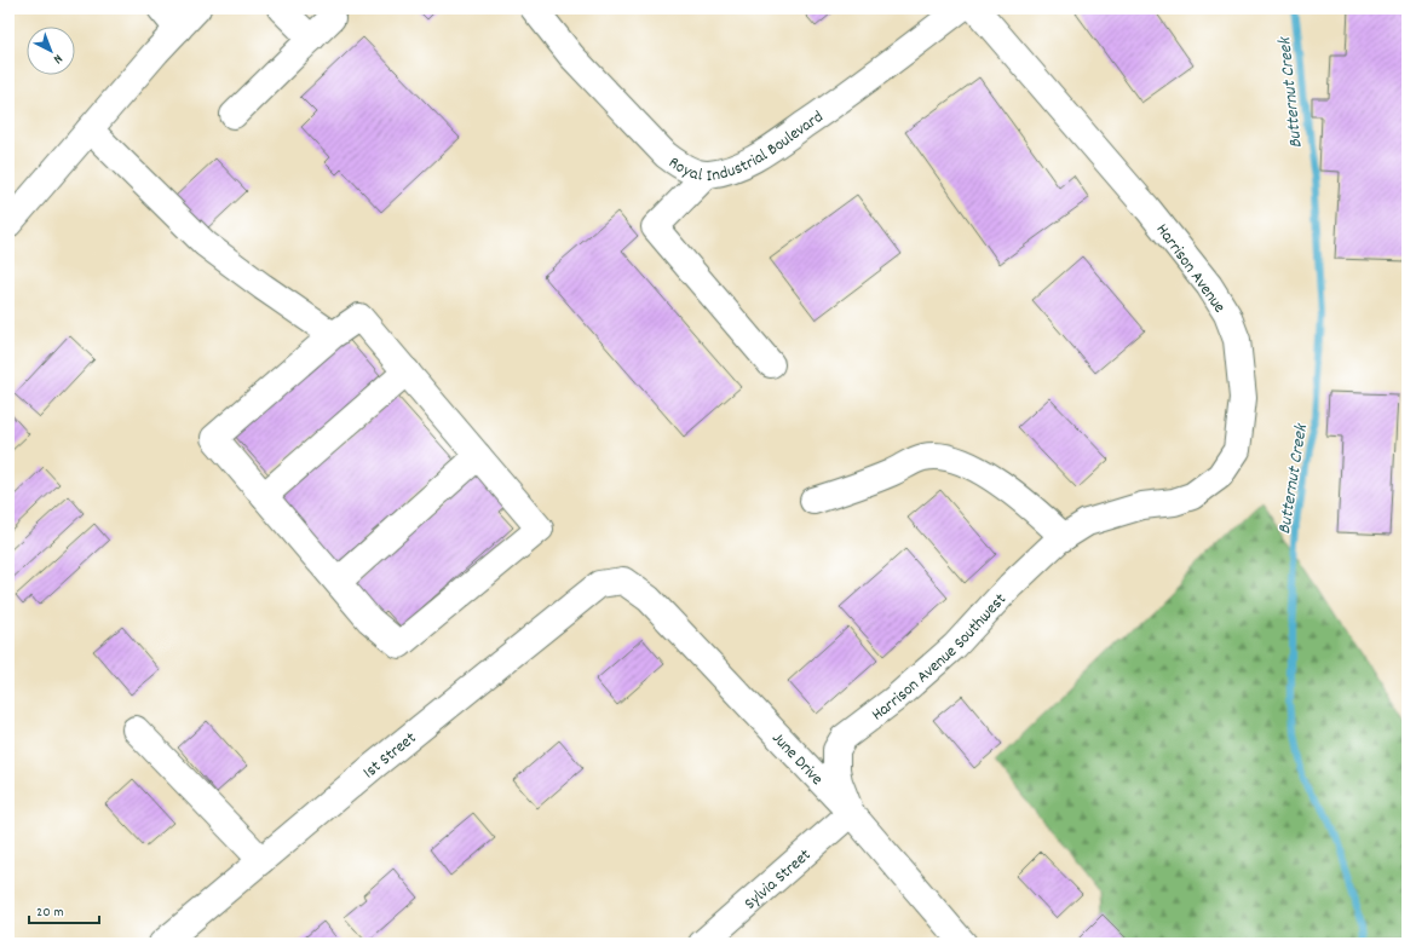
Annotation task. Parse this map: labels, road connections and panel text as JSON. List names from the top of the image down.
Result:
{
  "streets": {
    "street": [
      "Royal Industrial Boulevard",
      "Harrison Avenue",
      "Harrison Avenue Southwest",
      "1st Street",
      "June Drive",
      "Sylvia Street"
    ]
  },
  "crossings": [
    ["Harrison Avenue", "Harrison Avenue Southwest"],
    ["Harrison Avenue Southwest", "June Drive"],
    ["Harrison Avenue Southwest", "Sylvia Street"],
    ["1st Street", "June Drive"],
    ["June Drive", "Sylvia Street"]
  ],
  "water": ["Butternut Creek"],
  "scale_bar": "20 m",
  "north": "bottom right"
}
